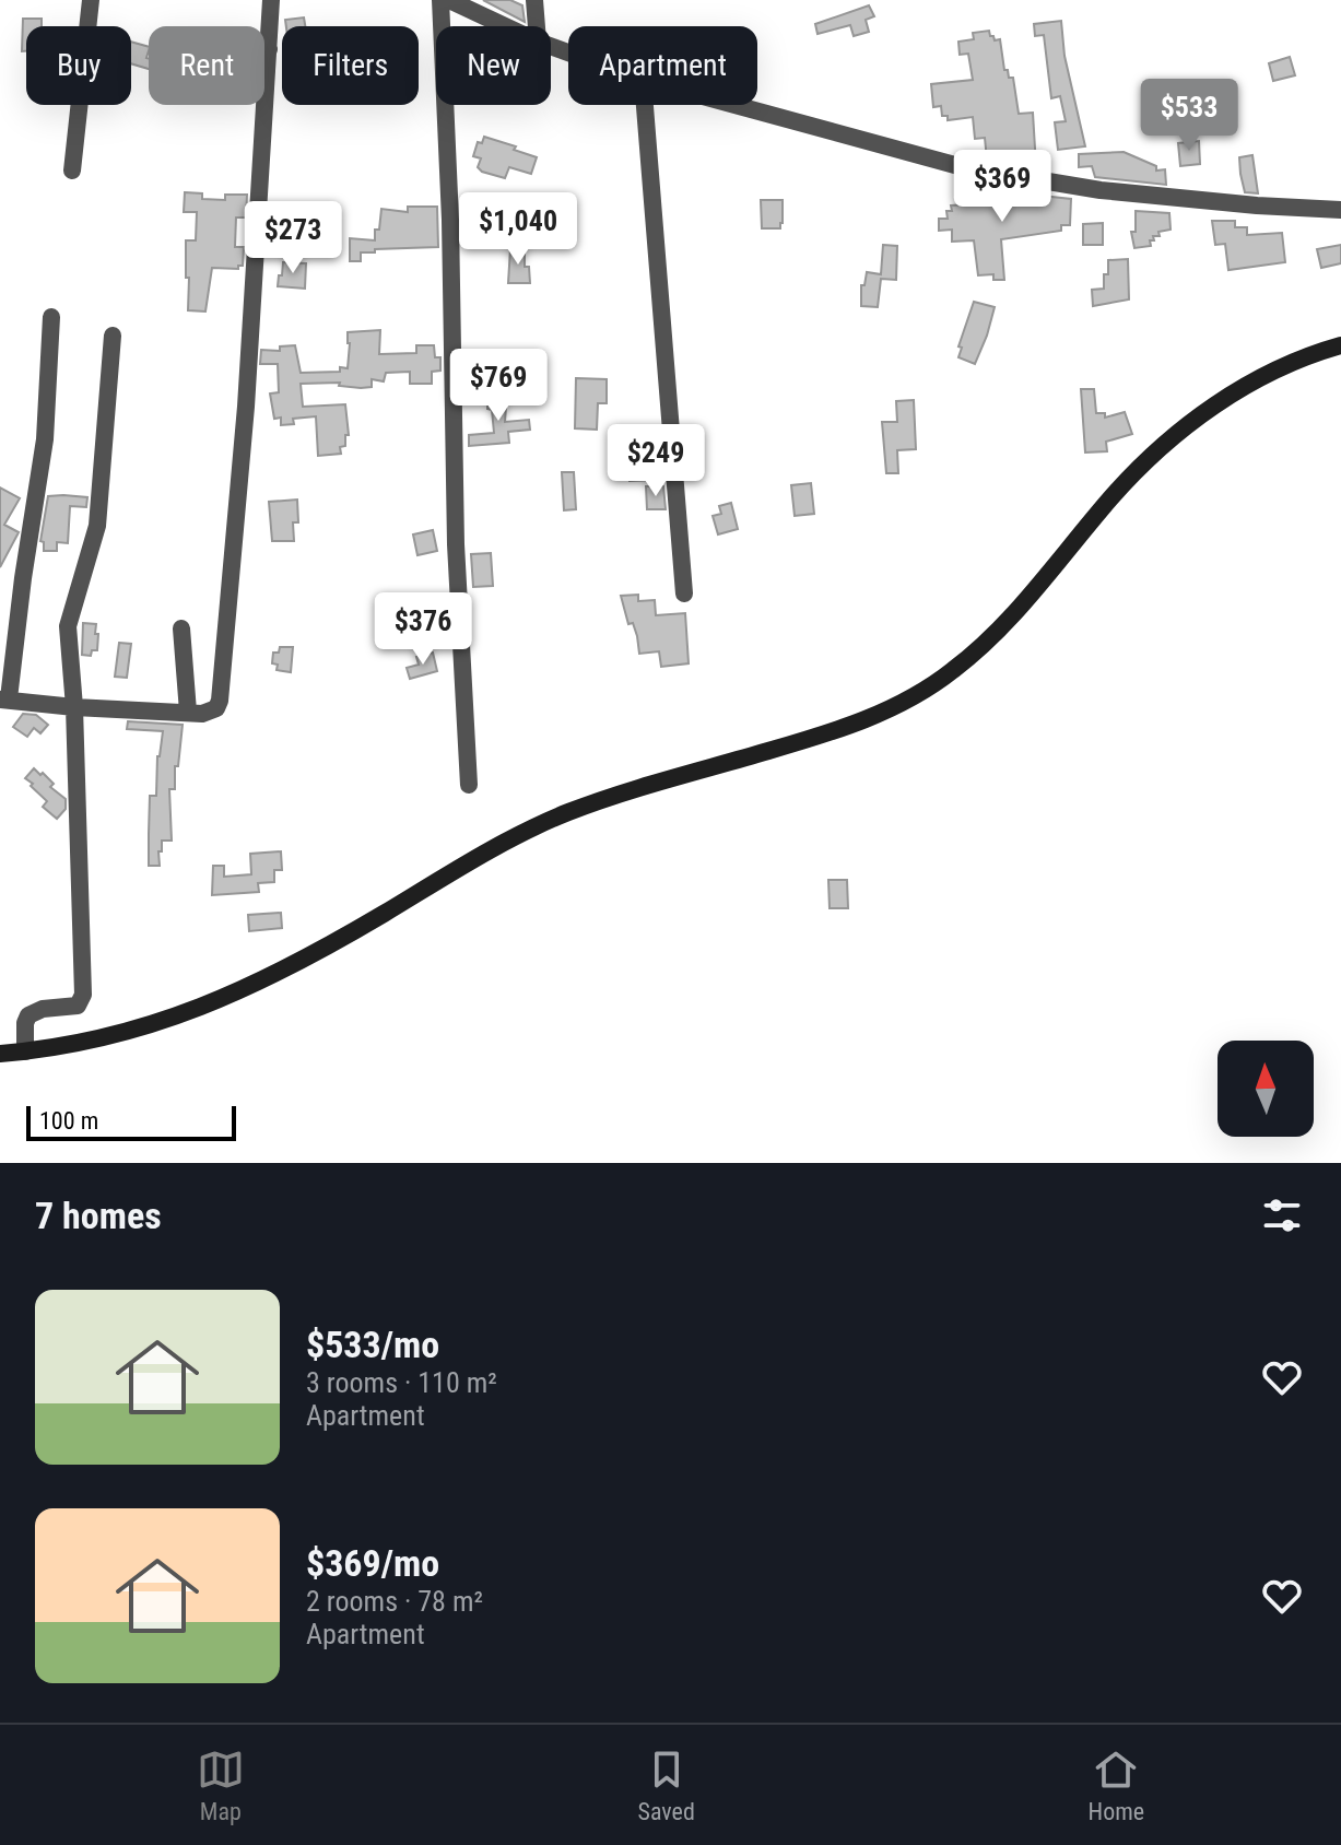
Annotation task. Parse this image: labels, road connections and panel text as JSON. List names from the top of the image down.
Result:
{
  "scale_bar": "100 m",
  "north": "top",
  "page": {
    "chip": [
      "Buy",
      "Rent",
      "Filters",
      "New",
      "Apartment"
    ],
    "price": [
      "$533",
      "$369",
      "$1,040",
      "$273",
      "$769",
      "$249",
      "$376"
    ],
    "scale": "100 m",
    "heading": "7 homes",
    "list": [
      {
        "name": "$533/mo",
        "note": "3 rooms · 110 m² · Apartment"
      },
      {
        "name": "$369/mo",
        "note": "2 rooms · 78 m² · Apartment"
      }
    ],
    "tabs": ["Map", "Saved", "Home"]
  }
}
